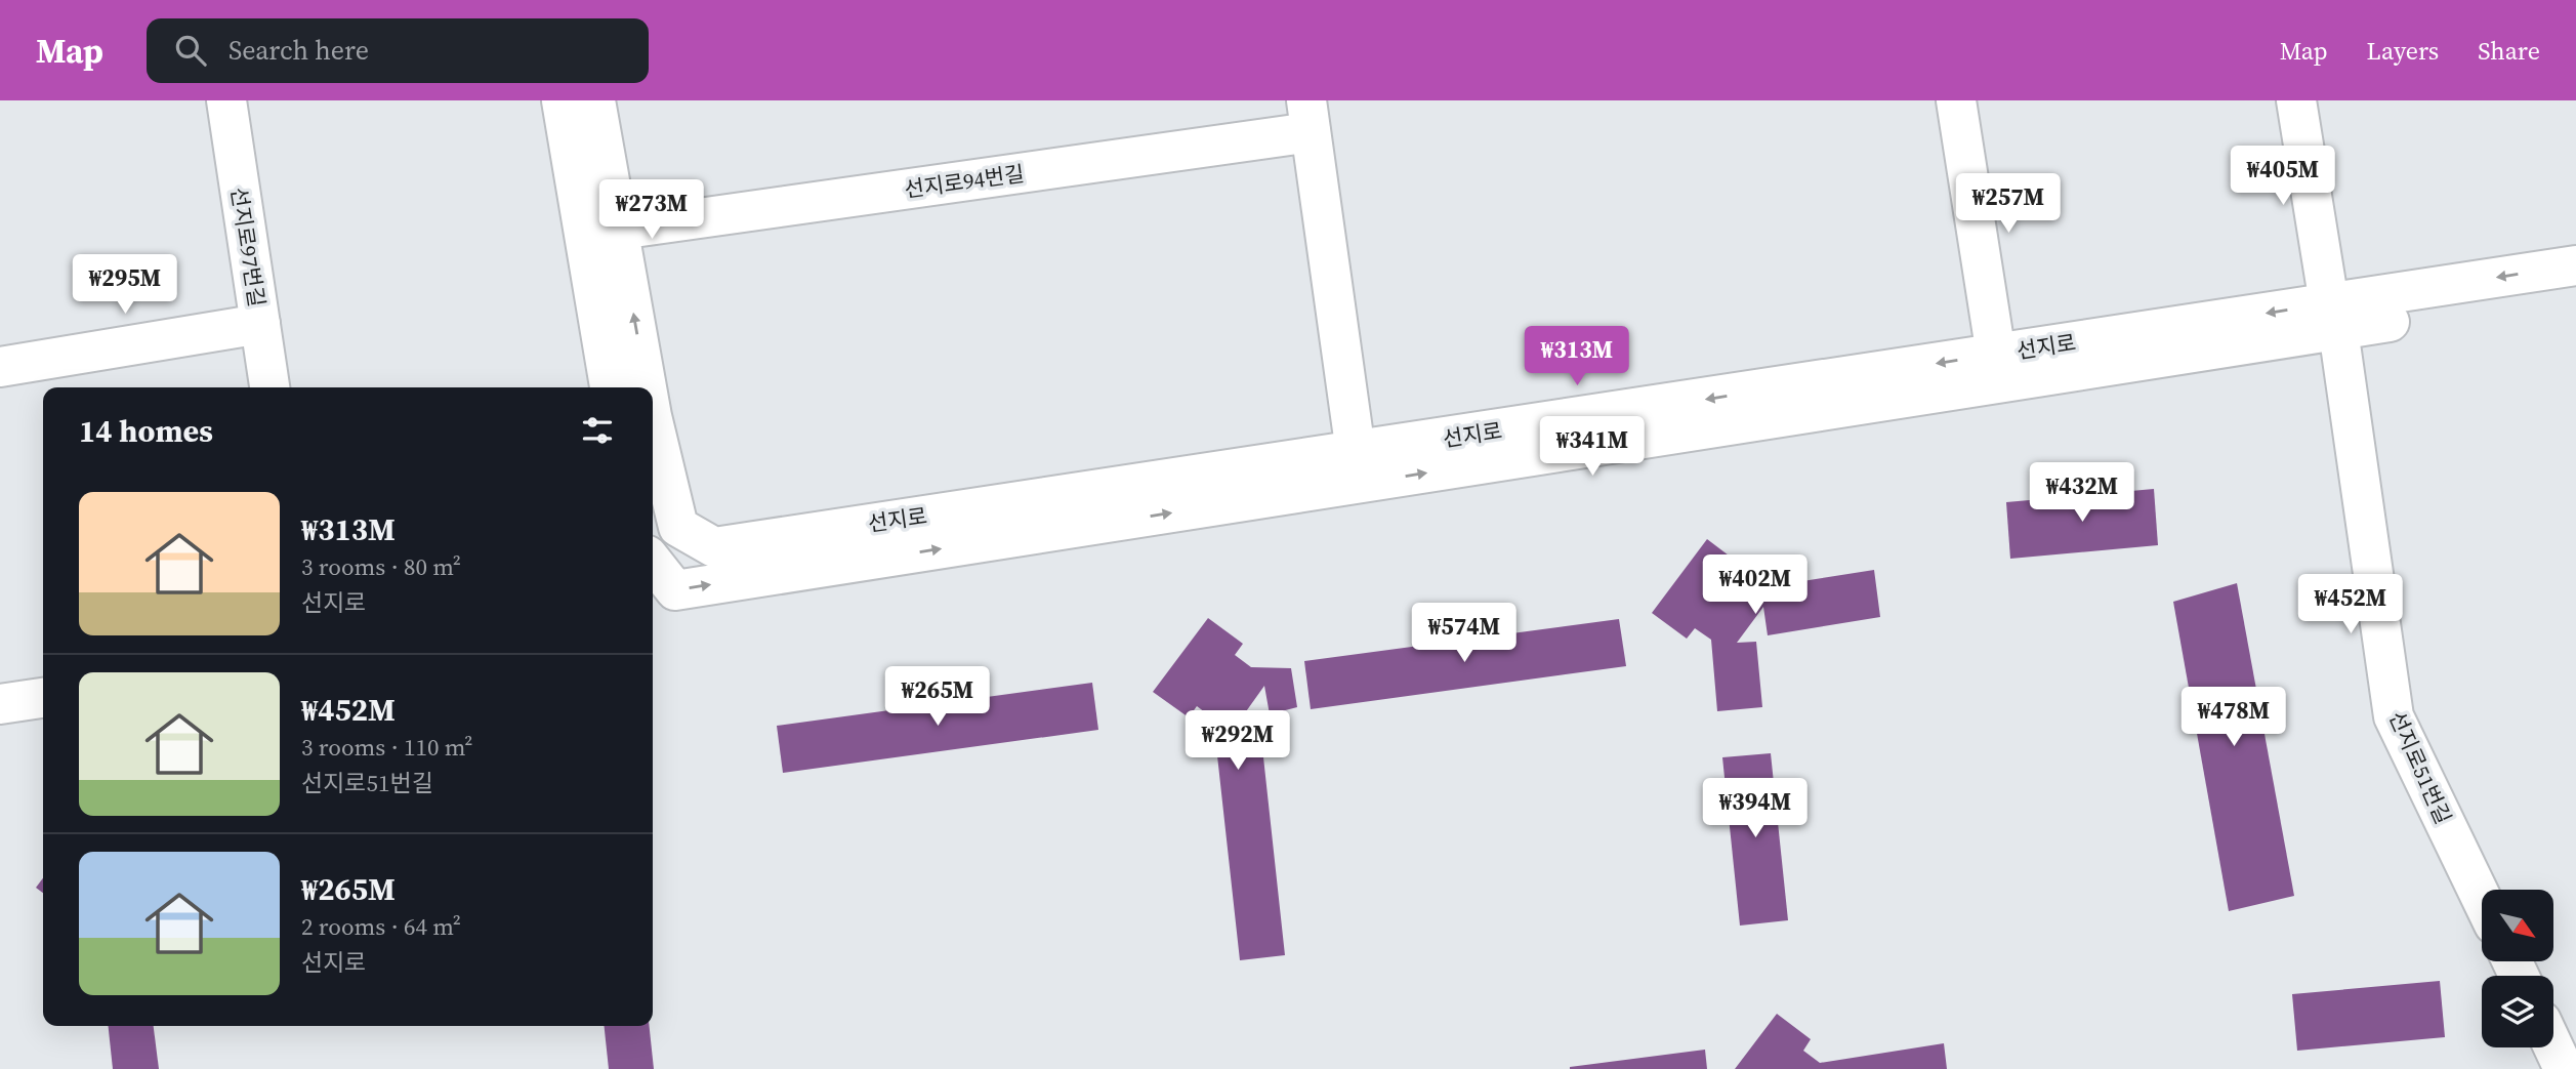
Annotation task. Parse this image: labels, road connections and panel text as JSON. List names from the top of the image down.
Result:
{
  "streets": {
    "street": [
      "선지로94번길",
      "선지로97번길",
      "선지로",
      "선지로51번길"
    ]
  },
  "crossings": [
    ["선지로", "선지로51번길"]
  ],
  "north": "bottom right",
  "page": {
    "header": "Map",
    "search": "Search here",
    "nav": ["Map", "Layers", "Share"],
    "price": [
      "₩405M",
      "₩257M",
      "₩273M",
      "₩295M",
      "₩313M",
      "₩341M",
      "₩432M",
      "₩402M",
      "₩452M",
      "₩574M",
      "₩265M",
      "₩478M",
      "₩292M",
      "₩394M"
    ],
    "heading": "14 homes",
    "list": [
      {
        "name": "₩313M",
        "note": "3 rooms · 80 m² · 선지로"
      },
      {
        "name": "₩452M",
        "note": "3 rooms · 110 m² · 선지로51번길"
      },
      {
        "name": "₩265M",
        "note": "2 rooms · 64 m² · 선지로"
      }
    ]
  }
}
